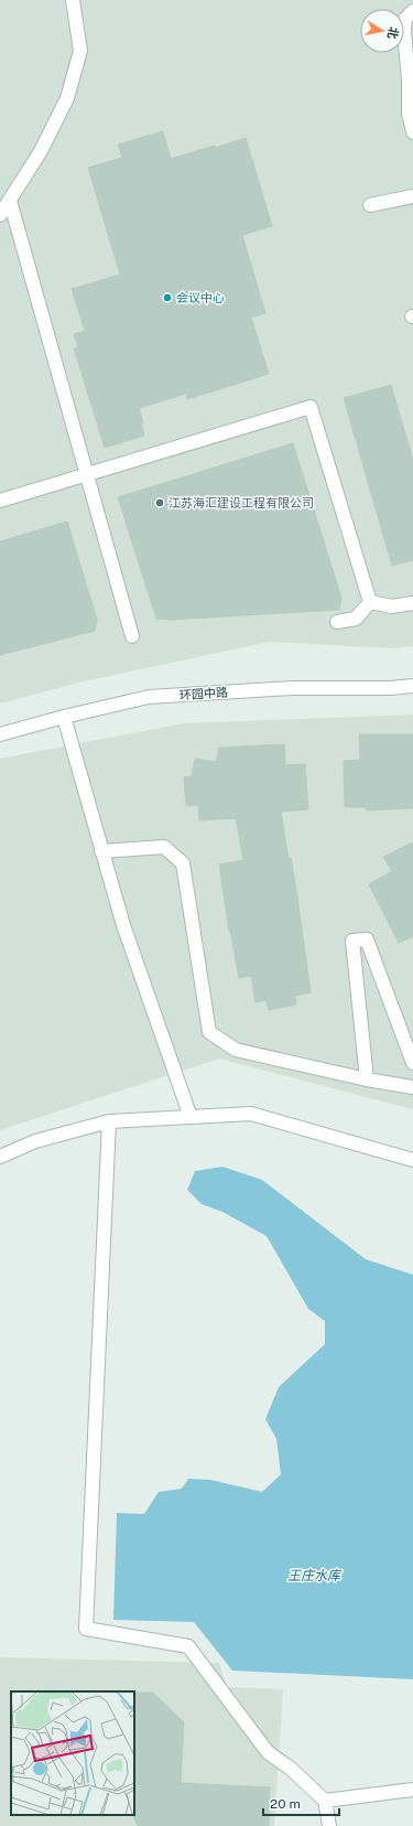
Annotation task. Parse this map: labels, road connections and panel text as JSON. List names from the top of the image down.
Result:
{
  "streets": {
    "street": ["环园中路"]
  },
  "water": ["王庄水库"],
  "places": ["会议中心", "江苏海汇建设工程有限公司"],
  "scale_bar": "20 m",
  "north": "right"
}
